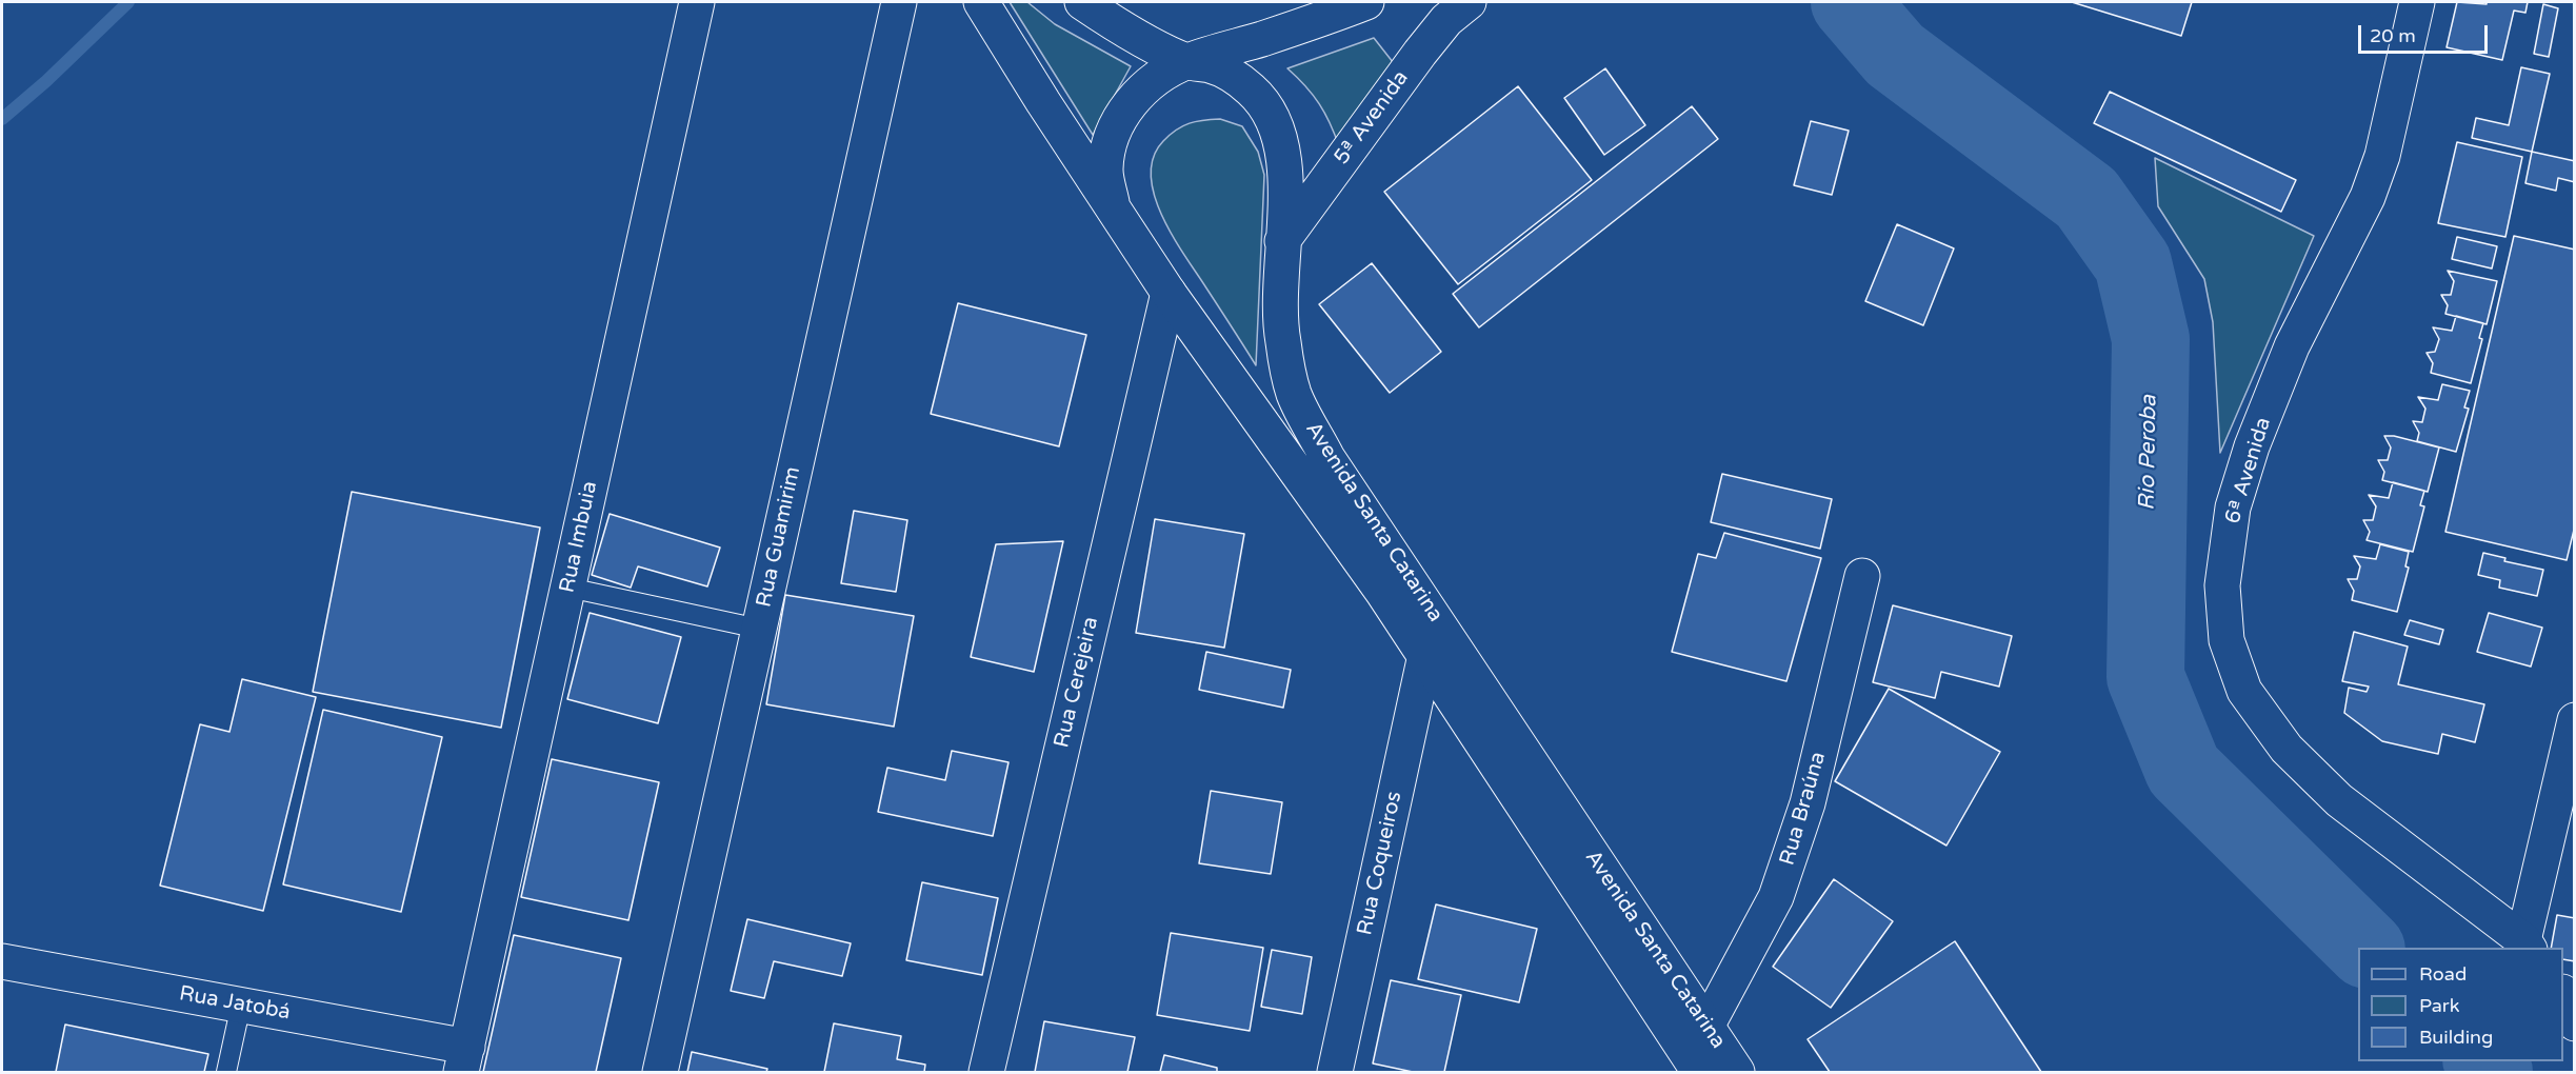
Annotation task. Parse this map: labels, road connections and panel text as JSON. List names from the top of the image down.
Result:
{
  "streets": {
    "street": [
      "5ª Avenida",
      "6ª Avenida",
      "Avenida Santa Catarina",
      "Rua Imbuia",
      "Rua Guamirim",
      "Rua Cerejeira",
      "Rua Braúna",
      "Rua Coqueiros",
      "Rua Jatobá"
    ]
  },
  "crossings": [
    ["5ª Avenida", "Avenida Santa Catarina"],
    ["Avenida Santa Catarina", "Rua Cerejeira"],
    ["Avenida Santa Catarina", "Rua Braúna"],
    ["Avenida Santa Catarina", "Rua Coqueiros"],
    ["Rua Imbuia", "Rua Jatobá"]
  ],
  "water": ["Rio Peroba"],
  "legend": ["Road", "Park", "Building"],
  "scale_bar": "20 m"
}
